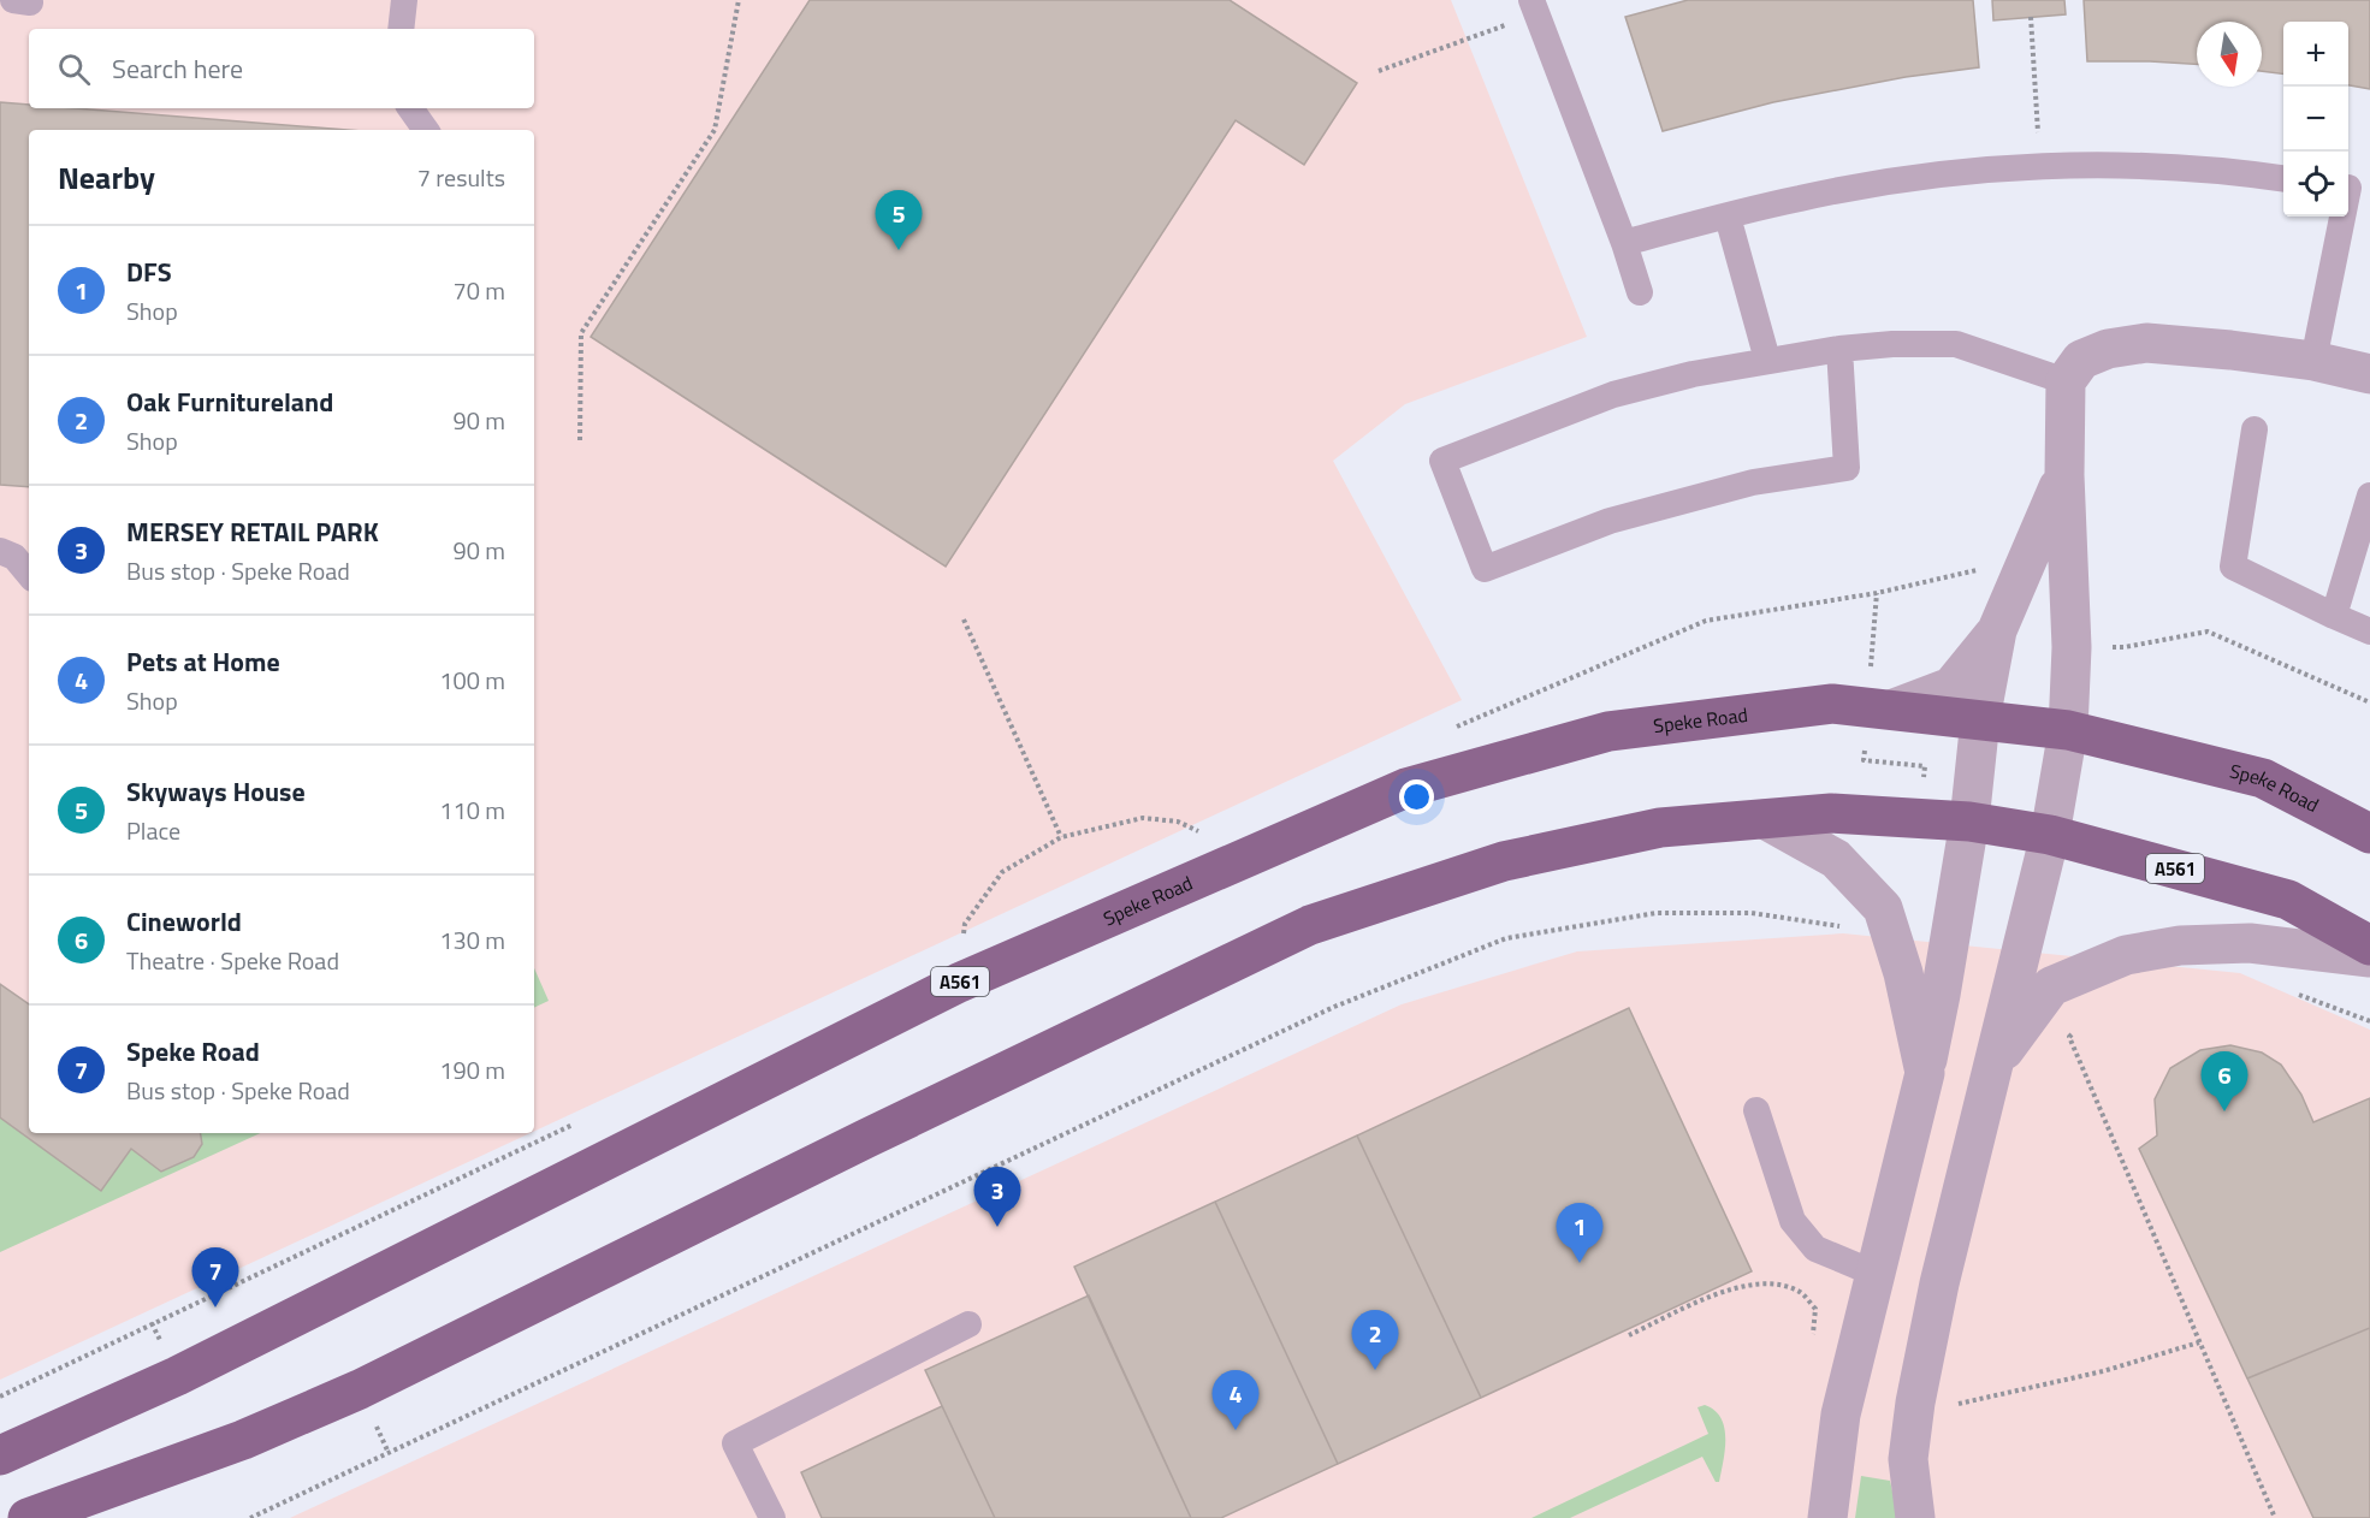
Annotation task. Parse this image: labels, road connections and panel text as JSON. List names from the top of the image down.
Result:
{
  "streets": {
    "highway": ["Speke Road", "A561"]
  },
  "north": "bottom",
  "page": {
    "map_buttons": ["+", "−"],
    "search": "Search here",
    "heading": ["Nearby", "7 results"],
    "pins": [
      "5",
      "6",
      "3",
      "1",
      "7",
      "2",
      "4"
    ],
    "list": [
      {
        "mark": "1",
        "name": "DFS",
        "note": "Shop",
        "value": "70 m"
      },
      {
        "mark": "2",
        "name": "Oak Furnitureland",
        "note": "Shop",
        "value": "90 m"
      },
      {
        "mark": "3",
        "name": "MERSEY RETAIL PARK",
        "note": "Bus stop · Speke Road",
        "value": "90 m"
      },
      {
        "mark": "4",
        "name": "Pets at Home",
        "note": "Shop",
        "value": "100 m"
      },
      {
        "mark": "5",
        "name": "Skyways House",
        "note": "Place",
        "value": "110 m"
      },
      {
        "mark": "6",
        "name": "Cineworld",
        "note": "Theatre · Speke Road",
        "value": "130 m"
      },
      {
        "mark": "7",
        "name": "Speke Road",
        "note": "Bus stop · Speke Road",
        "value": "190 m"
      }
    ]
  }
}
